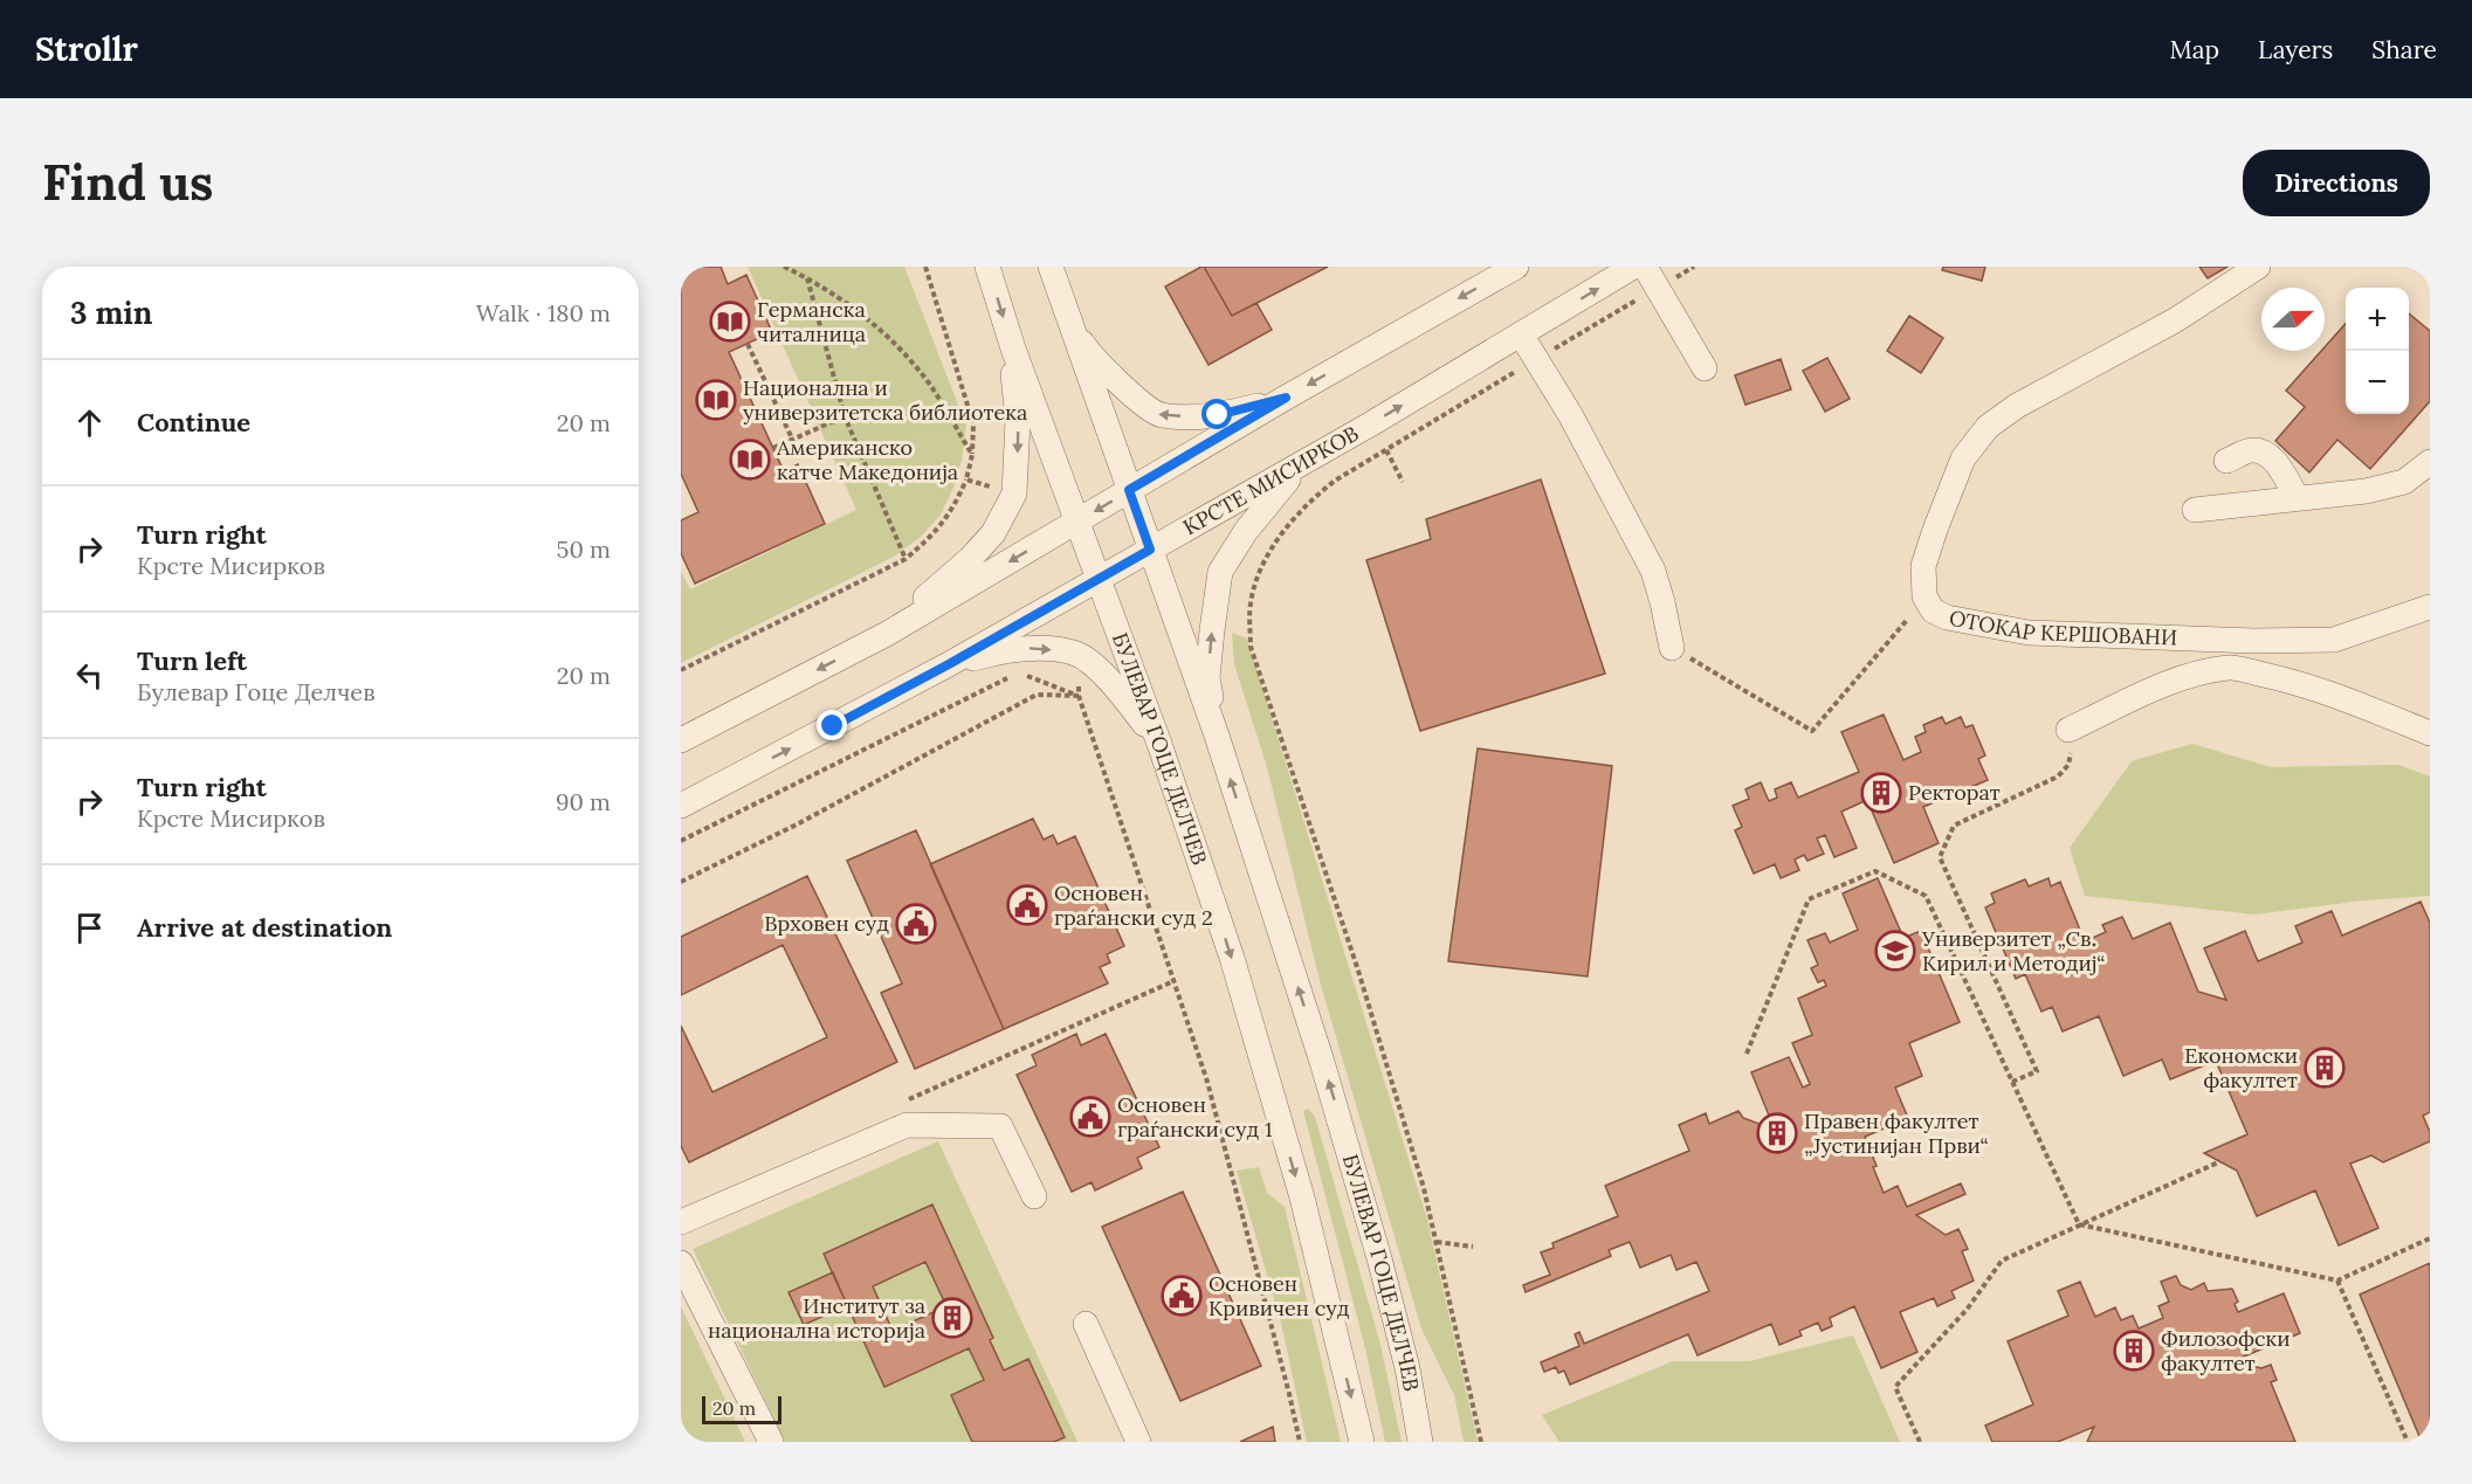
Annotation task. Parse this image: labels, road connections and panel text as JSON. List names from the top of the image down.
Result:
{
  "streets": {
    "street": ["КРСТЕ МИСИРКОВ", "ОТОКАР КЕРШОВАНИ", "БУЛЕВАР ГОЦЕ ДЕЛЧЕВ"]
  },
  "crossings": [
    ["КРСТЕ МИСИРКОВ", "БУЛЕВАР ГОЦЕ ДЕЛЧЕВ"]
  ],
  "places": {
    "library": ["Германска читалница", "Национална и универзитетска библиотека", "Американско катче Македонија"],
    "building": [
      "Ректорат",
      "Економски факултет",
      "Правен факултет „Јустинијан Први“",
      "Институт за национална историја",
      "Филозофски факултет"
    ],
    "public building": [
      "Основен граѓански суд 2",
      "Врховен суд",
      "Основен граѓански суд 1",
      "Основен Кривичен суд"
    ],
    "school or university": ["Универзитет „Св. Кирил и Методиј“"]
  },
  "scale_bar": "20 m",
  "north": "right",
  "page": {
    "header": "Strollr",
    "nav": ["Map", "Layers", "Share"],
    "buttons": "Directions",
    "title": "Find us",
    "heading": ["3 min", "Walk · 180 m"],
    "map_buttons": ["+", "−"],
    "list": [
      ["Continue", "20 m"],
      ["Turn right", "Крсте Мисирков", "50 m"],
      ["Turn left", "Булевар Гоце Делчев", "20 m"],
      ["Turn right", "Крсте Мисирков", "90 m"],
      "Arrive at destination"
    ],
    "scale": "20 m"
  }
}
